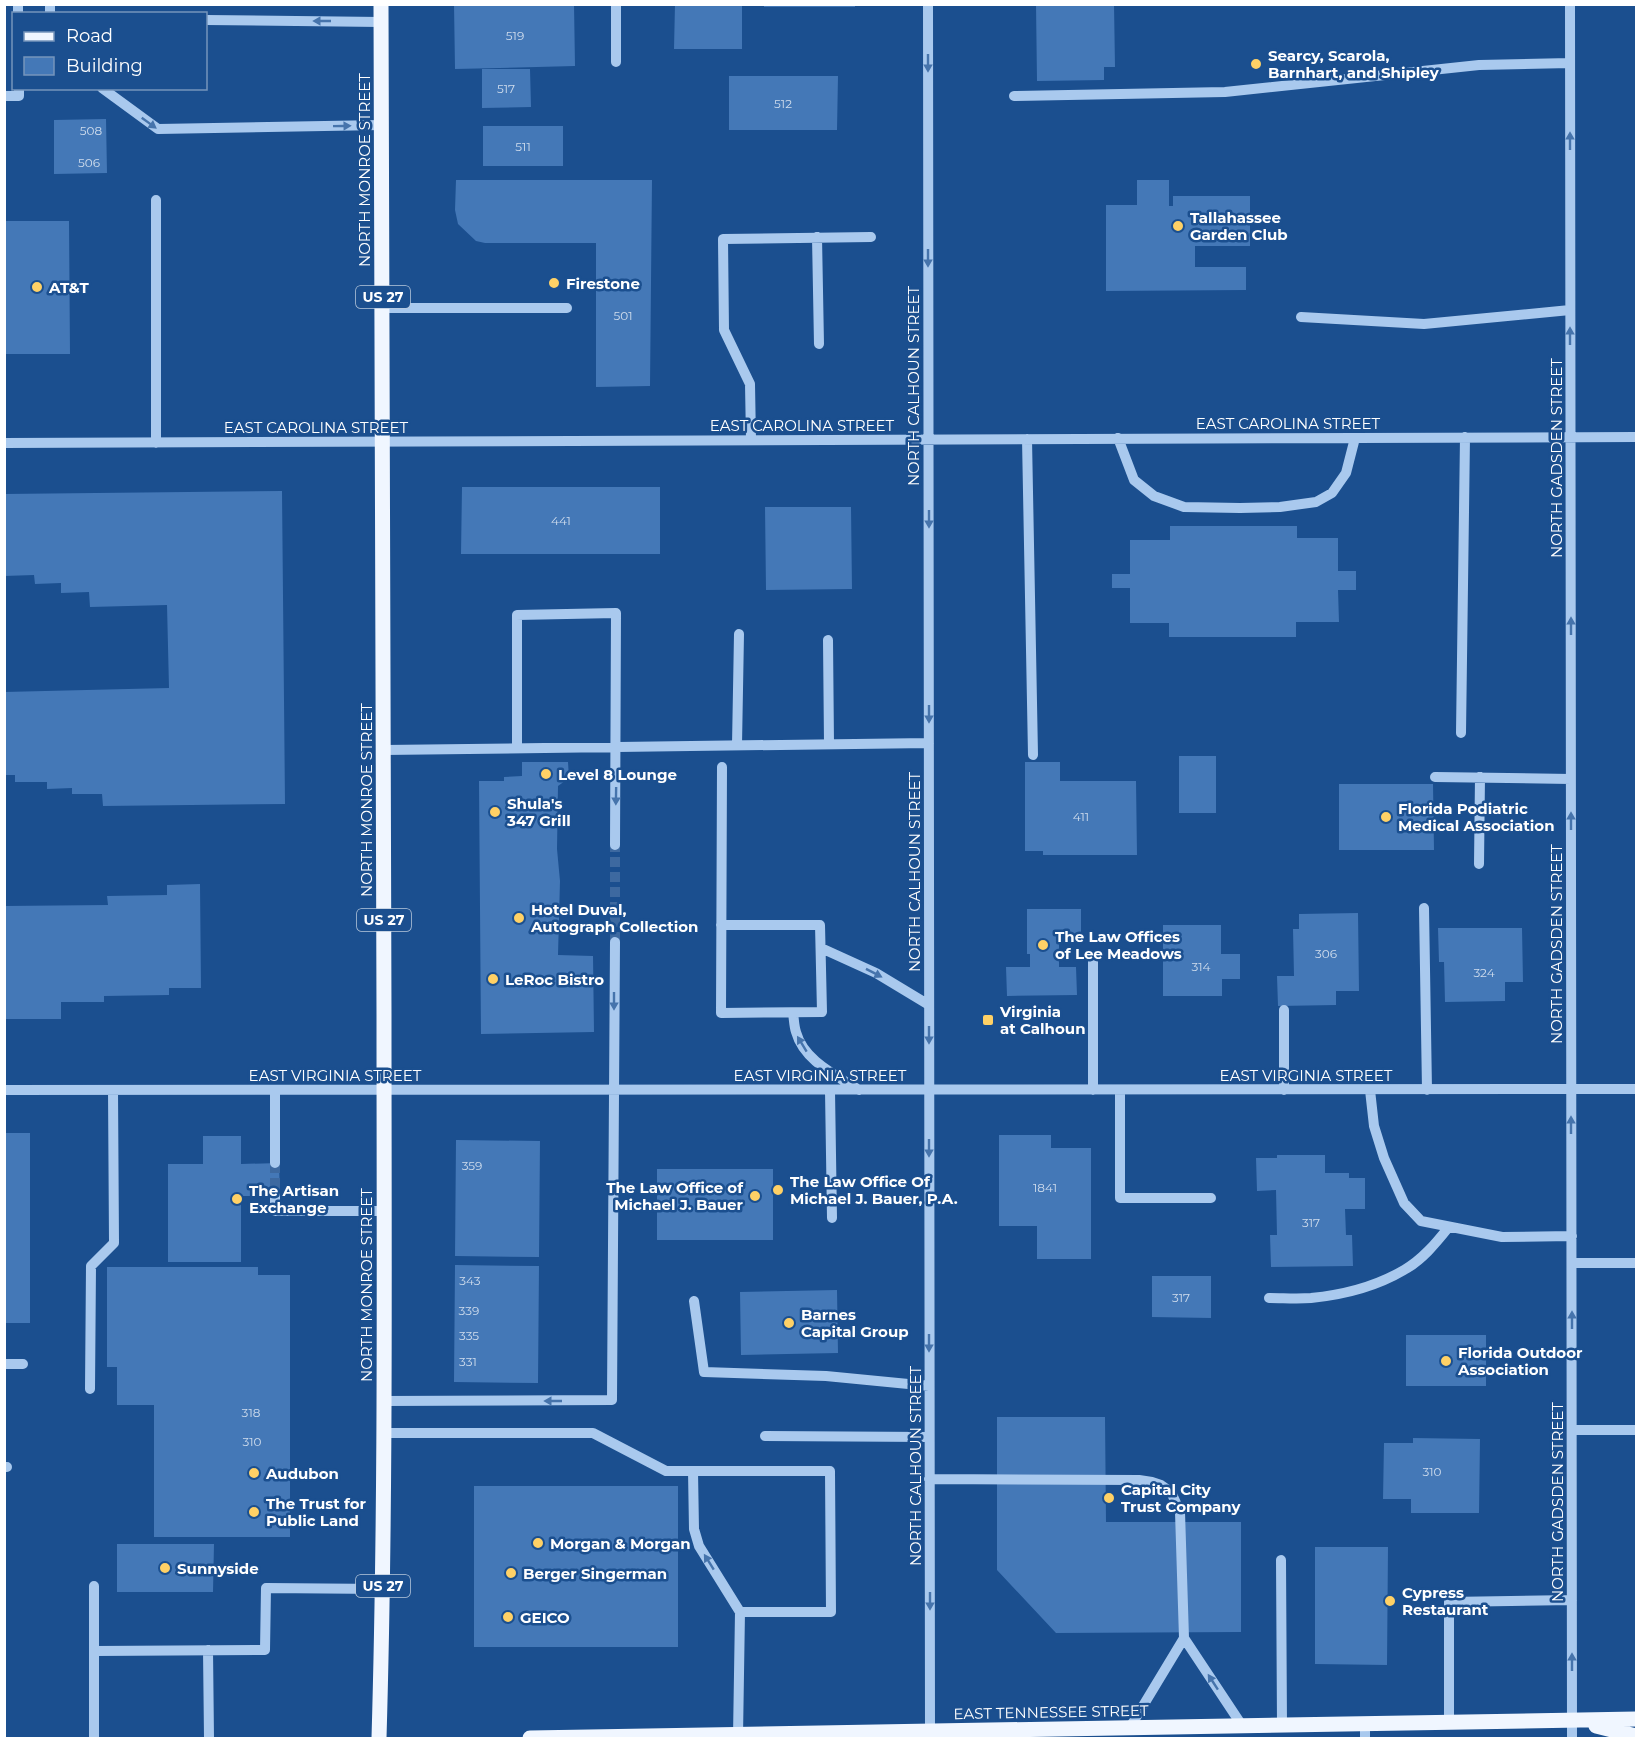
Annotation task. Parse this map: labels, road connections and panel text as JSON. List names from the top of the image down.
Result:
{
  "streets": {
    "main road": ["NORTH MONROE STREET", "US 27", "EAST TENNESSEE STREET"],
    "street": [
      "NORTH CALHOUN STREET",
      "EAST CAROLINA STREET",
      "NORTH GADSDEN STREET",
      "EAST VIRGINIA STREET"
    ]
  },
  "crossings": [
    ["NORTH MONROE STREET", "EAST CAROLINA STREET"],
    ["NORTH MONROE STREET", "EAST VIRGINIA STREET"],
    ["NORTH CALHOUN STREET", "EAST CAROLINA STREET"],
    ["NORTH CALHOUN STREET", "EAST VIRGINIA STREET"],
    ["NORTH CALHOUN STREET", "EAST TENNESSEE STREET"],
    ["EAST CAROLINA STREET", "NORTH GADSDEN STREET"],
    ["NORTH GADSDEN STREET", "EAST VIRGINIA STREET"],
    ["NORTH GADSDEN STREET", "EAST TENNESSEE STREET"]
  ],
  "one_way": ["NORTH CALHOUN STREET", "NORTH GADSDEN STREET"],
  "places": {
    "other": [
      "Searcy, Scarola, Barnhart, and Shipley",
      "Tallahassee Garden Club",
      "Firestone",
      "AT&T",
      "Level 8 Lounge",
      "Shula's 347 Grill",
      "Florida Podiatric Medical Association",
      "Hotel Duval, Autograph Collection",
      "The Law Offices of Lee Meadows",
      "LeRoc Bistro",
      "The Law Office Of Michael J. Bauer, P.A.",
      "The Law Office of Michael J. Bauer",
      "The Artisan Exchange",
      "Barnes Capital Group",
      "Florida Outdoor Association",
      "Audubon",
      "Capital City Trust Company",
      "The Trust for Public Land",
      "Morgan & Morgan",
      "Sunnyside",
      "Berger Singerman",
      "Cypress Restaurant",
      "GEICO"
    ],
    "transit": ["Virginia at Calhoun"]
  },
  "house_numbers": [
    "519",
    "517",
    "512",
    "508",
    "511",
    "506",
    "501",
    "441",
    "411",
    "306",
    "314",
    "324",
    "359",
    "1841",
    "317",
    "343",
    "317",
    "339",
    "335",
    "331",
    "318",
    "310",
    "310"
  ],
  "legend": ["Road", "Building"]
}
